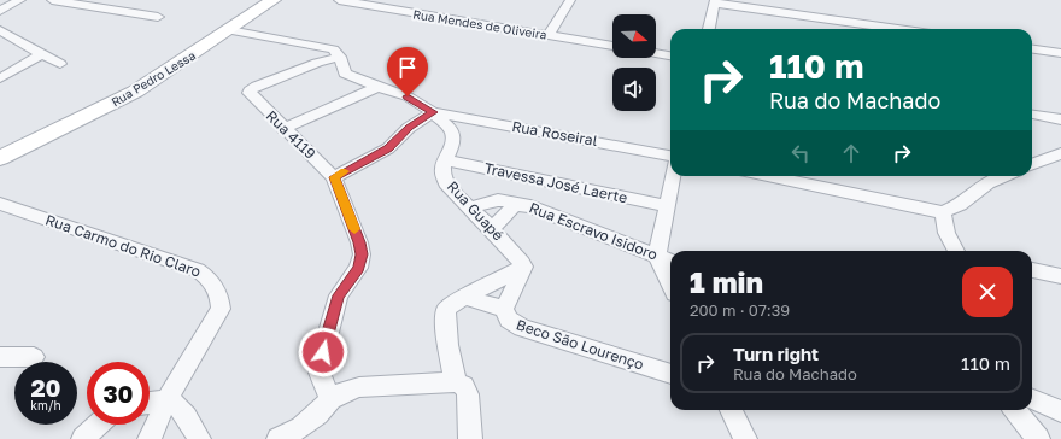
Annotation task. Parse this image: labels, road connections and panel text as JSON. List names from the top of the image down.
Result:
{
  "streets": {
    "street": [
      "Rua Mendes de Oliveira",
      "Rua Pedro Lessa",
      "Rua Roseiral",
      "Rua 4119",
      "Travessa José Laerte",
      "Rua Guapé",
      "Rua Escravo Isidoro",
      "Rua Carmo do Rio Claro",
      "Beco São Lourenço"
    ]
  },
  "crossings": [
    ["Rua Roseiral", "Rua Guapé"],
    ["Rua 4119", "Rua Guapé"],
    ["Travessa José Laerte", "Rua Guapé"],
    ["Rua Guapé", "Rua Escravo Isidoro"]
  ],
  "north": "right",
  "page": {
    "turn": ["110 m", "Rua do Machado"],
    "heading": ["1 min", "200 m · 07:39"],
    "list": [
      {
        "name": "Turn right",
        "note": "Rua do Machado",
        "value": "110 m"
      }
    ],
    "speed": "20 km/h",
    "limit": "30"
  }
}
